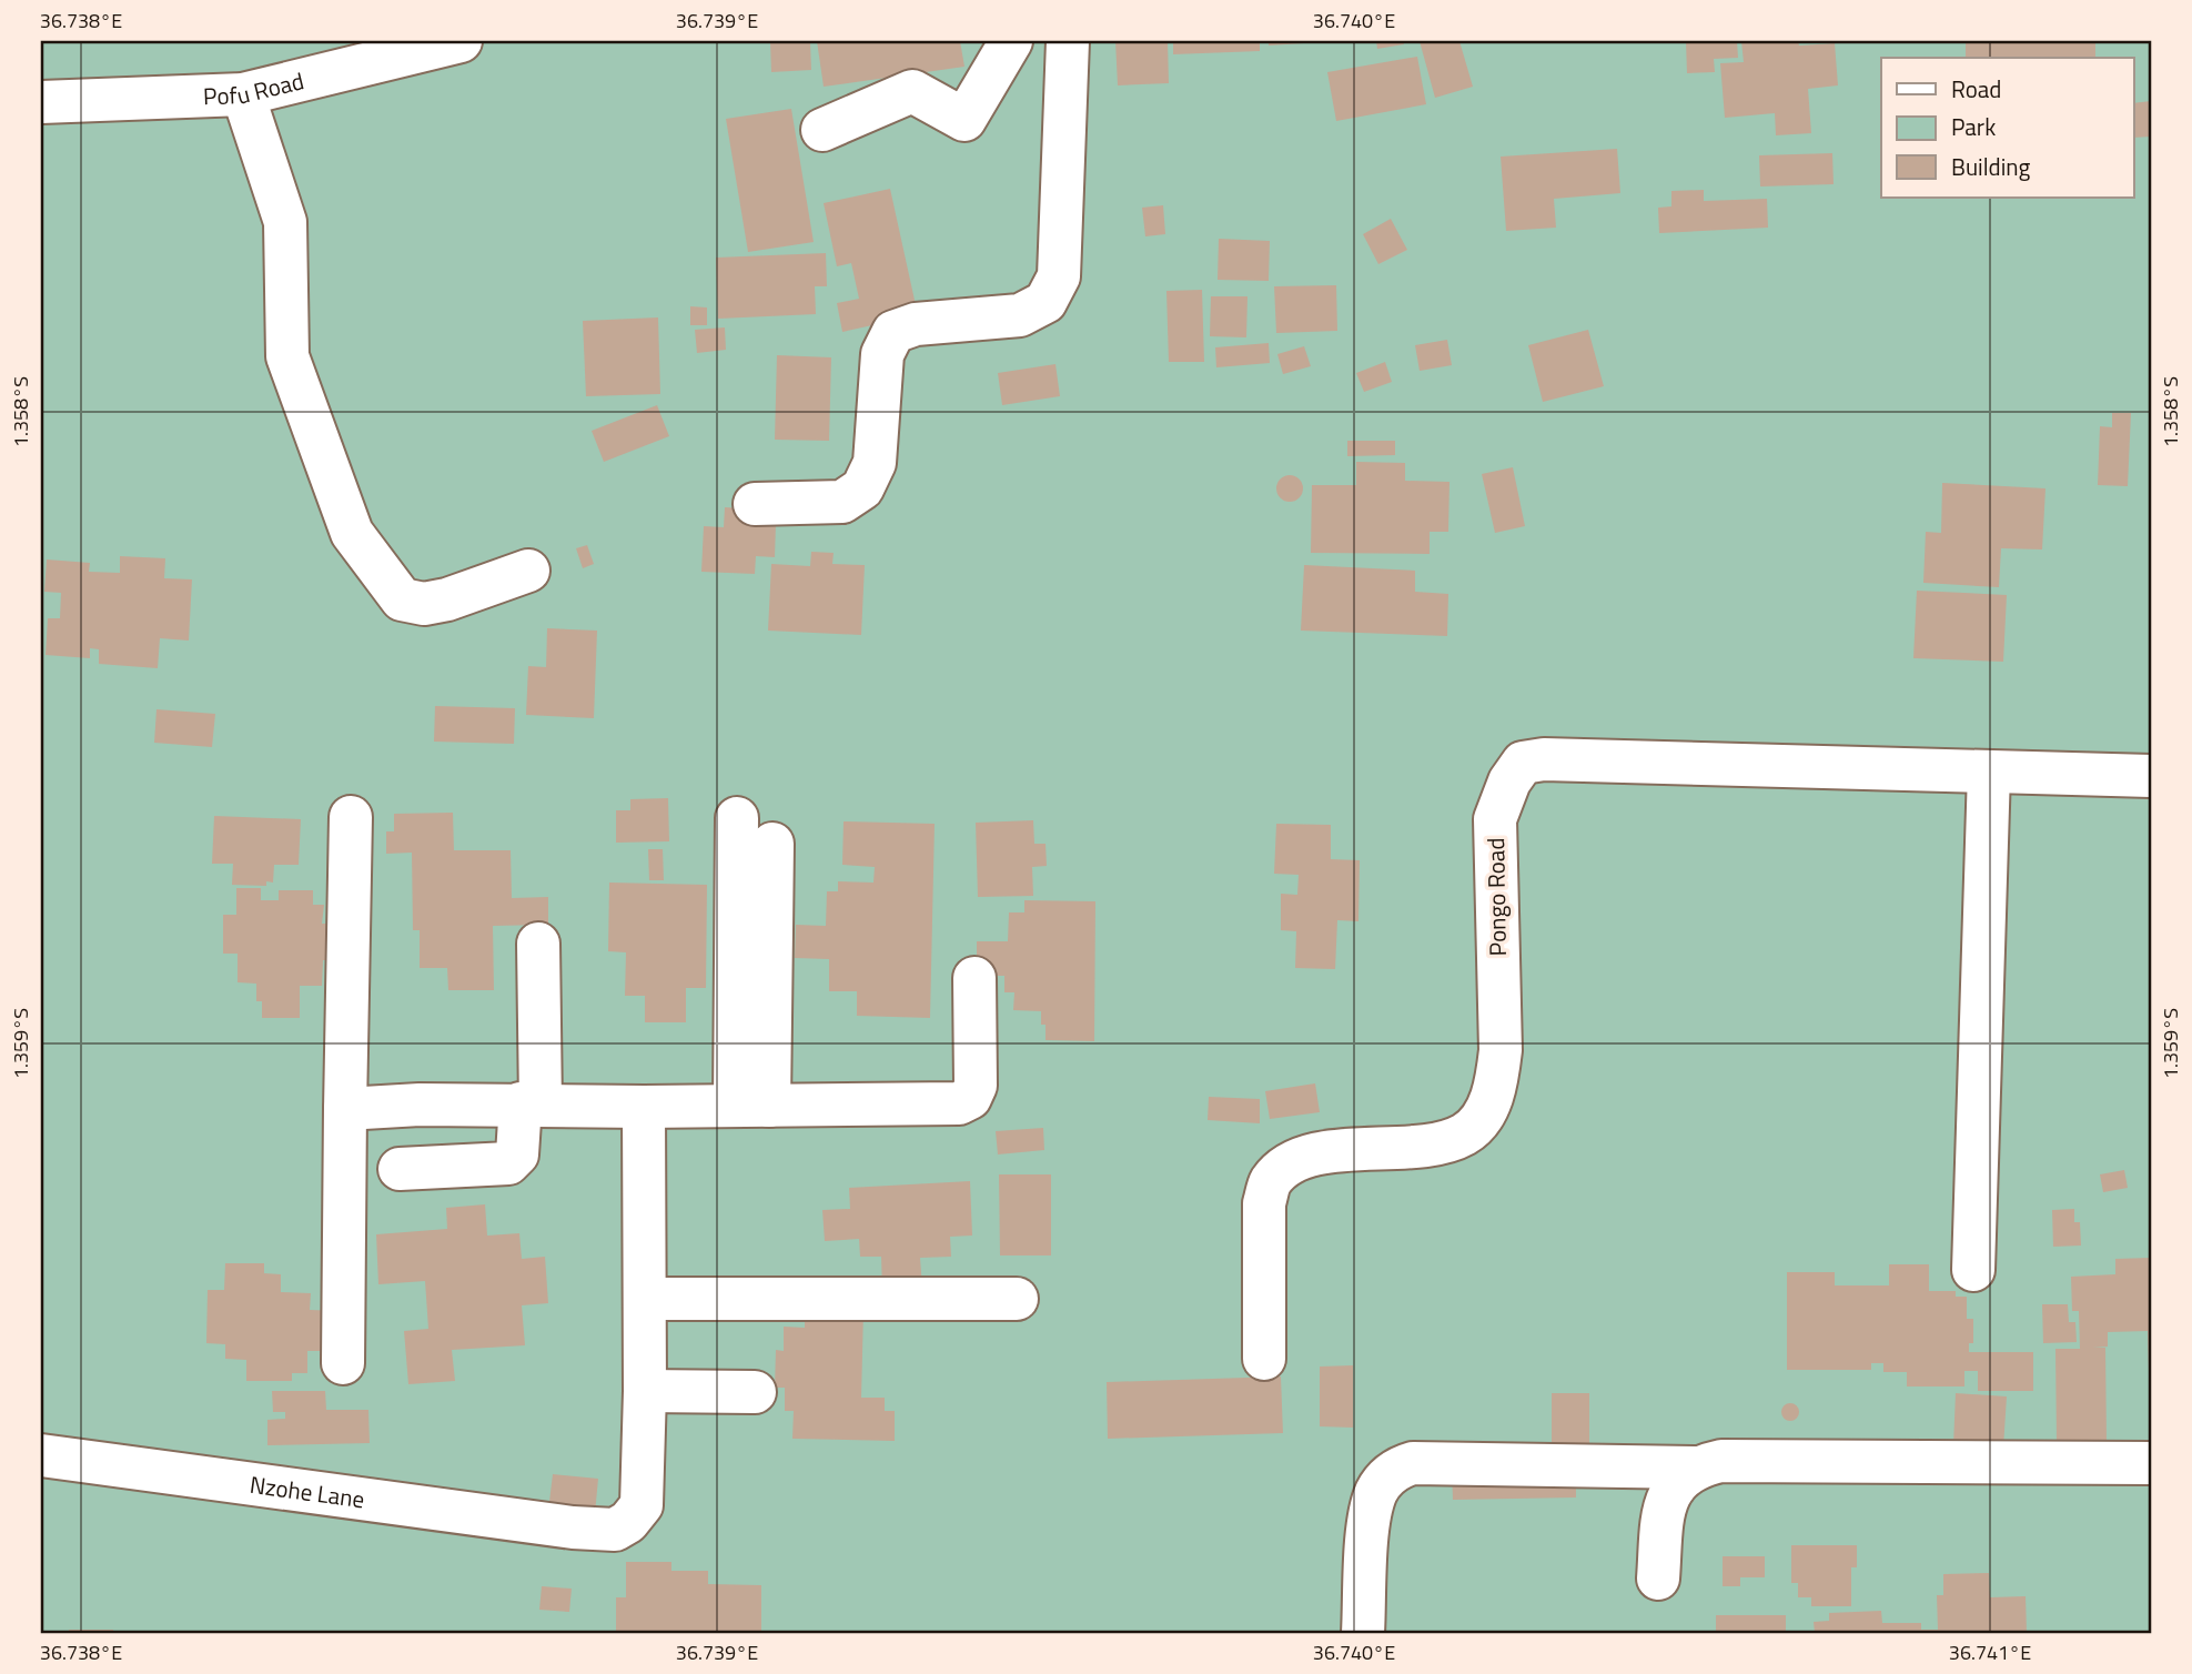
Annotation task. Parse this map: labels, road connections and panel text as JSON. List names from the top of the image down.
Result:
{
  "streets": {
    "street": ["Pofu Road", "Pongo Road", "Nzohe Lane"]
  },
  "legend": ["Road", "Park", "Building"],
  "coordinates": [
    "36.738°E",
    "36.739°E",
    "36.740°E",
    "1.358°S",
    "1.359°S",
    "36.741°E"
  ]
}
